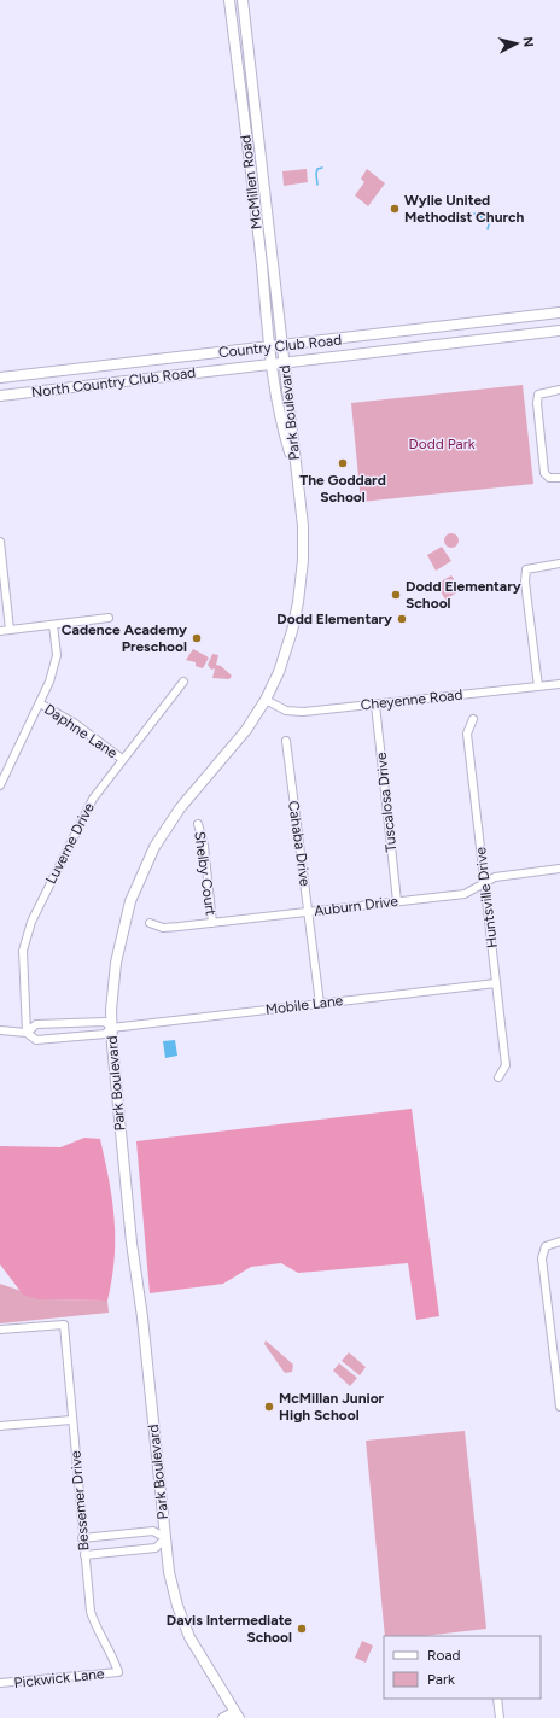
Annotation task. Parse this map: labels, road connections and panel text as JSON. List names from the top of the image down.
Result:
{
  "streets": {
    "main road": [
      "McMillen Road",
      "Country Club Road",
      "North Country Club Road",
      "Park Boulevard"
    ],
    "street": [
      "Cheyenne Road",
      "Daphne Lane",
      "Tuscalosa Drive",
      "Luverne Drive",
      "Cahaba Drive",
      "Shelby Court",
      "Huntsville Drive",
      "Auburn Drive",
      "Mobile Lane",
      "Bessemer Drive",
      "Pickwick Lane"
    ]
  },
  "crossings": [
    ["McMillen Road", "Country Club Road"],
    ["McMillen Road", "North Country Club Road"],
    ["McMillen Road", "Park Boulevard"],
    ["Country Club Road", "North Country Club Road"],
    ["Country Club Road", "Park Boulevard"],
    ["North Country Club Road", "Park Boulevard"],
    ["Park Boulevard", "Cheyenne Road"],
    ["Park Boulevard", "Mobile Lane"],
    ["Cheyenne Road", "Tuscalosa Drive"],
    ["Daphne Lane", "Luverne Drive"],
    ["Tuscalosa Drive", "Auburn Drive"],
    ["Cahaba Drive", "Auburn Drive"],
    ["Cahaba Drive", "Mobile Lane"],
    ["Shelby Court", "Auburn Drive"],
    ["Huntsville Drive", "Auburn Drive"],
    ["Huntsville Drive", "Mobile Lane"],
    ["Bessemer Drive", "Pickwick Lane"]
  ],
  "parks": ["Dodd Park"],
  "places": [
    "Wylie United Methodist Church",
    "The Goddard School",
    "Dodd Elementary School",
    "Dodd Elementary",
    "Cadence Academy Preschool",
    "McMillan Junior High School",
    "Davis Intermediate School"
  ],
  "legend": ["Road", "Park"],
  "north": "right"
}
